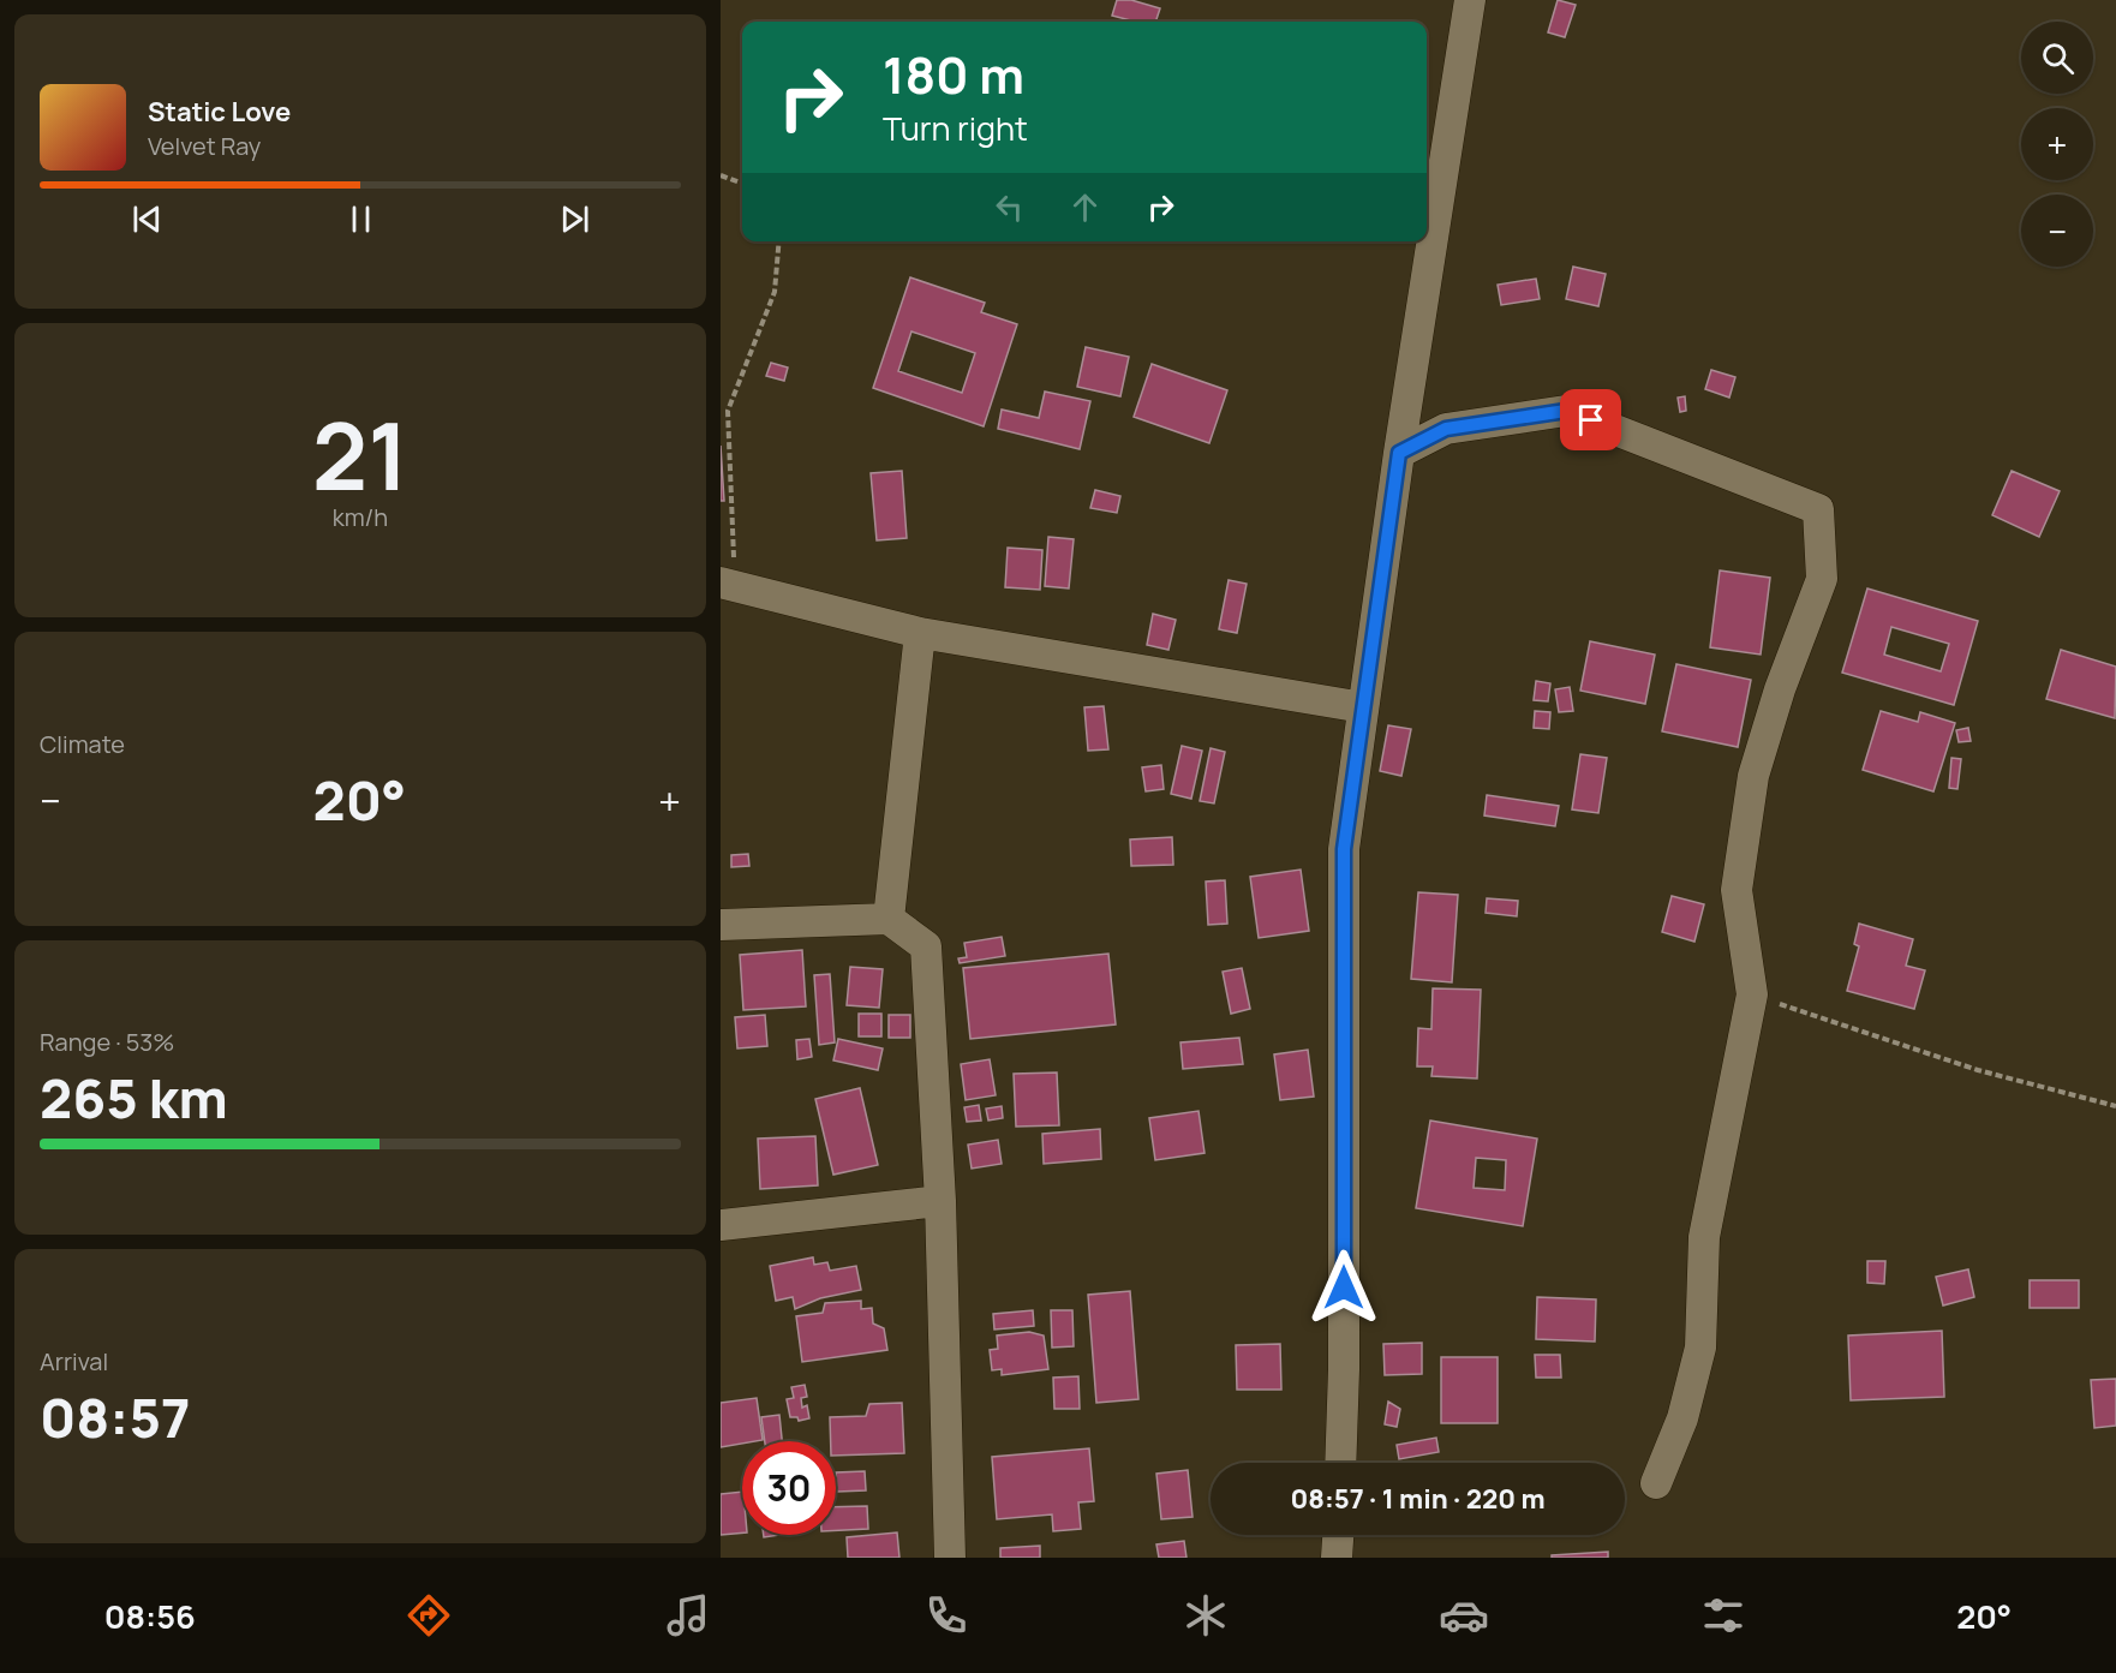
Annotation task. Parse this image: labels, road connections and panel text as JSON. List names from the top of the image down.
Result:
{
  "page": {
    "map_buttons": ["+", "−"],
    "turn": ["180 m", "Turn right"],
    "song": ["Static Love", "Velvet Ray"],
    "tile": [
      ["21", "km/h"],
      "Climate",
      ["Range · 53%", "265 km"],
      ["Arrival", "08:57"]
    ],
    "heat": ["−", "20°", "+"],
    "limit": "30",
    "trip": "08:57 · 1 min · 220 m",
    "tabs": ["08:56", "20°"]
  }
}
